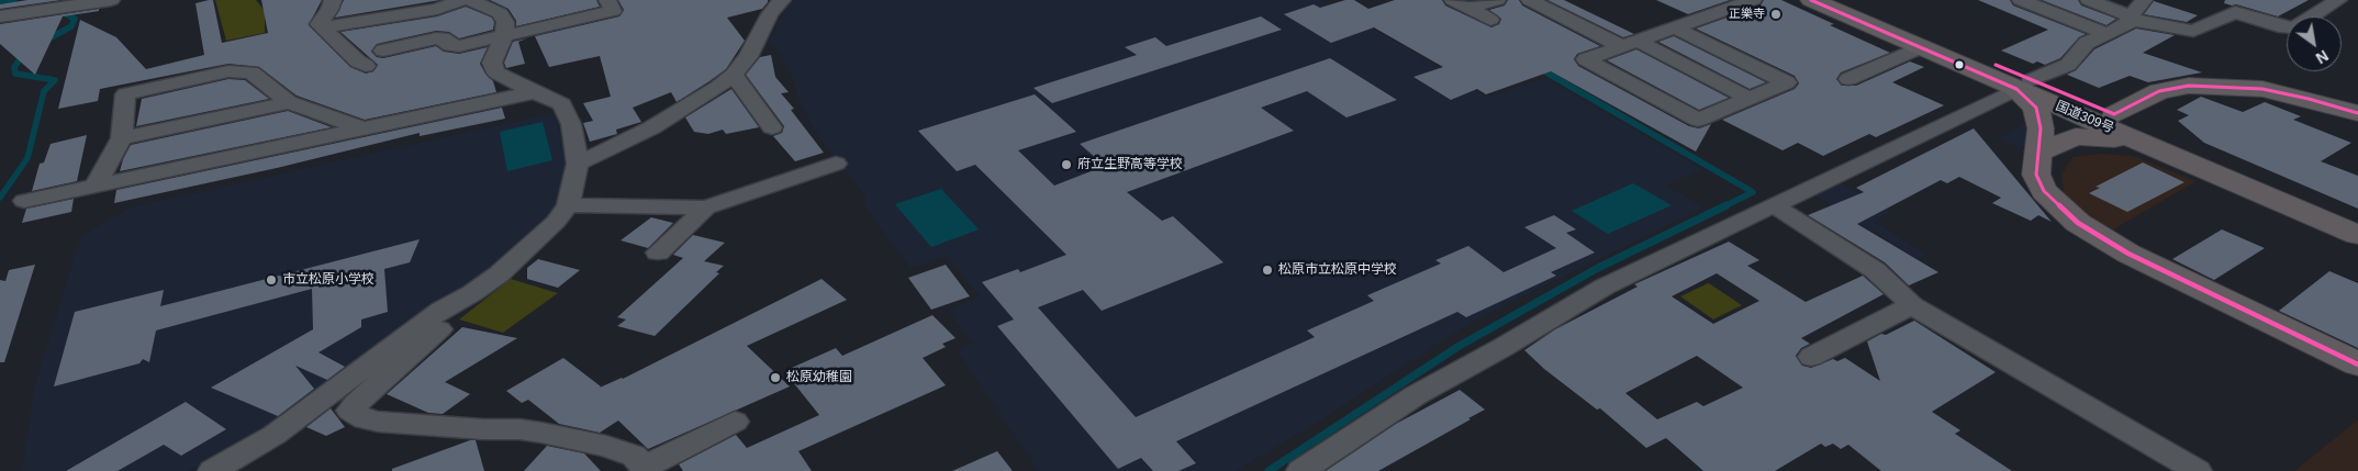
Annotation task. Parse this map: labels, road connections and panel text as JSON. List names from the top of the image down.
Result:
{
  "streets": {
    "highway": ["国道309号"]
  },
  "places": [
    "正樂寺",
    "府立生野高等学校",
    "松原市立松原中学校",
    "市立松原小学校",
    "松原幼稚園"
  ],
  "north": "bottom right"
}
